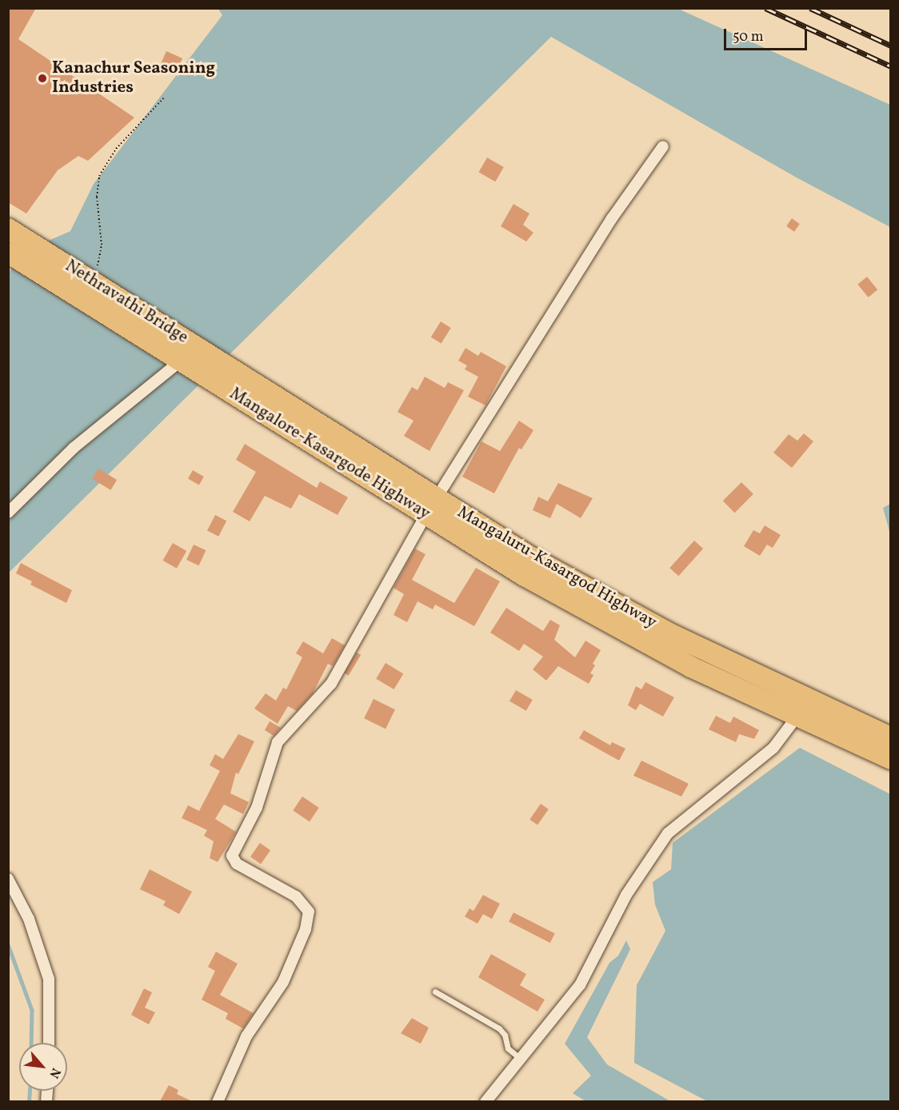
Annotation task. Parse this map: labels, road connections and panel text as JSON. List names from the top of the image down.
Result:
{
  "streets": {
    "highway": ["Nethravathi Bridge", "Mangalore-Kasargode Highway", "Mangaluru-Kasargod Highway"]
  },
  "crossings": [
    ["Nethravathi Bridge", "Mangalore-Kasargode Highway"],
    ["Nethravathi Bridge", "Mangaluru-Kasargod Highway"],
    ["Mangalore-Kasargode Highway", "Mangaluru-Kasargod Highway"]
  ],
  "places": ["Kanachur Seasoning Industries"],
  "scale_bar": "50 m",
  "north": "bottom right"
}
